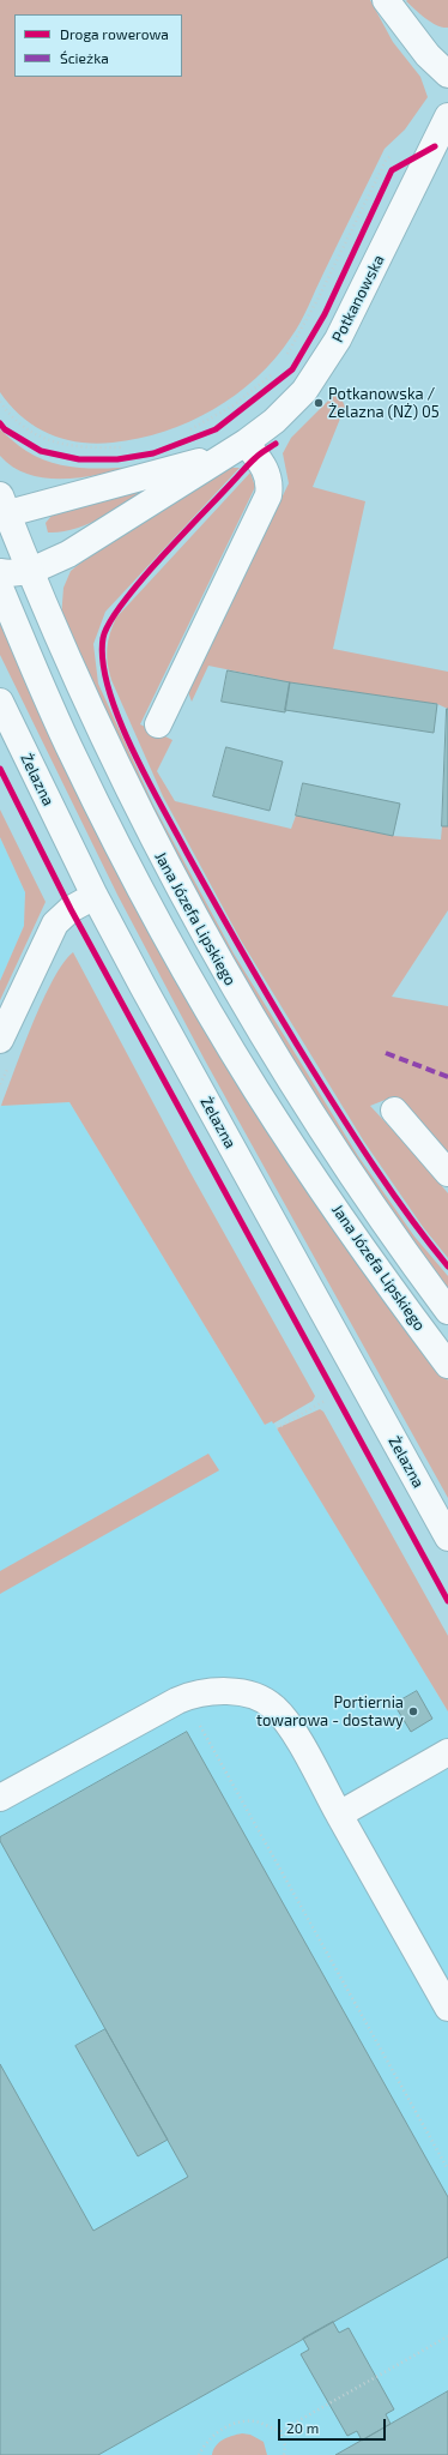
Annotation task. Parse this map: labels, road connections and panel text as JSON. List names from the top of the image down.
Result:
{
  "streets": {
    "street": ["Potkanowska", "Żelazna", "Jana Józefa Lipskiego"]
  },
  "crossings": [
    ["Potkanowska", "Jana Józefa Lipskiego"]
  ],
  "places": ["Potkanowska / Żelazna (NŻ) 05", "Portiernia towarowa - dostawy"],
  "legend": ["Droga rowerowa", "Ścieżka"],
  "scale_bar": "20 m"
}
